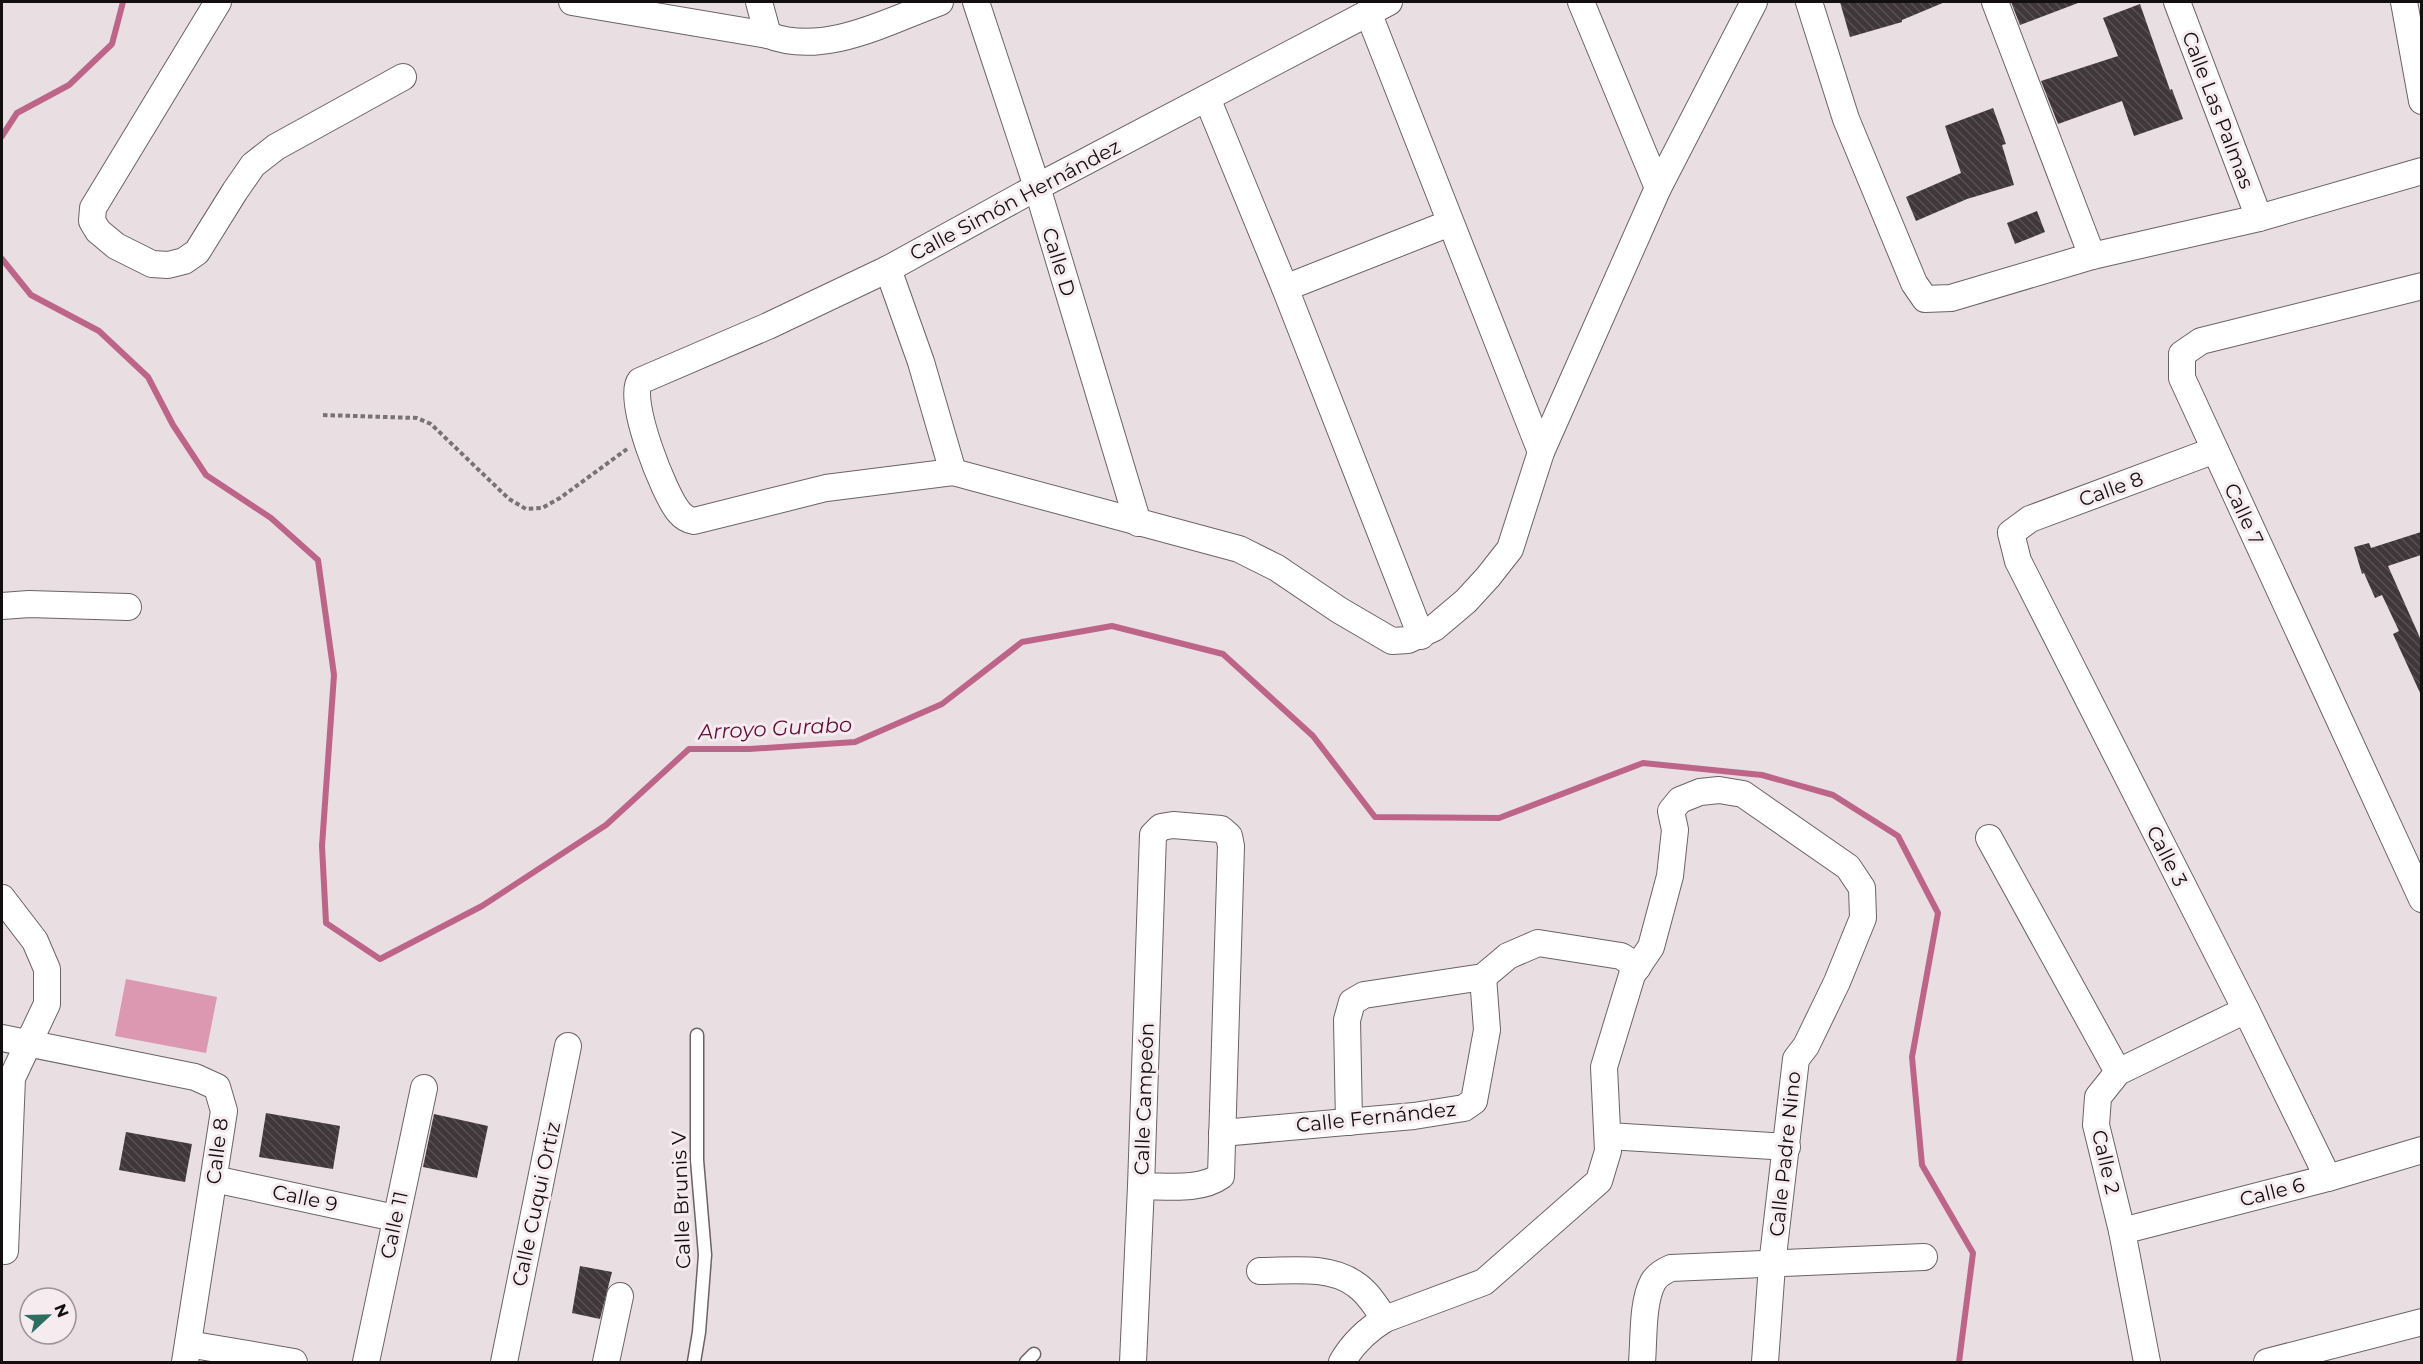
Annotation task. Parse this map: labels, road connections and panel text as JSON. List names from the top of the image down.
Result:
{
  "streets": {
    "street": [
      "Calle Las Palmas",
      "Calle Simón Hernández",
      "Calle D",
      "Calle 8",
      "Calle 7",
      "Calle 3",
      "Calle Campeón",
      "Calle Fernández",
      "Calle Padre Nino",
      "Calle 2",
      "Calle 6",
      "Calle 9",
      "Calle Cuqui Ortiz",
      "Calle 11"
    ],
    "lane": ["Calle Brunis V"]
  },
  "crossings": [
    ["Calle Simón Hernández", "Calle D"],
    ["Calle 8", "Calle 7"],
    ["Calle 8", "Calle 3"],
    ["Calle 8", "Calle 9"],
    ["Calle 3", "Calle 2"],
    ["Calle 3", "Calle 6"],
    ["Calle Campeón", "Calle Fernández"],
    ["Calle 2", "Calle 6"],
    ["Calle 9", "Calle 11"]
  ],
  "water": ["Arroyo Gurabo"],
  "north": "right"
}
